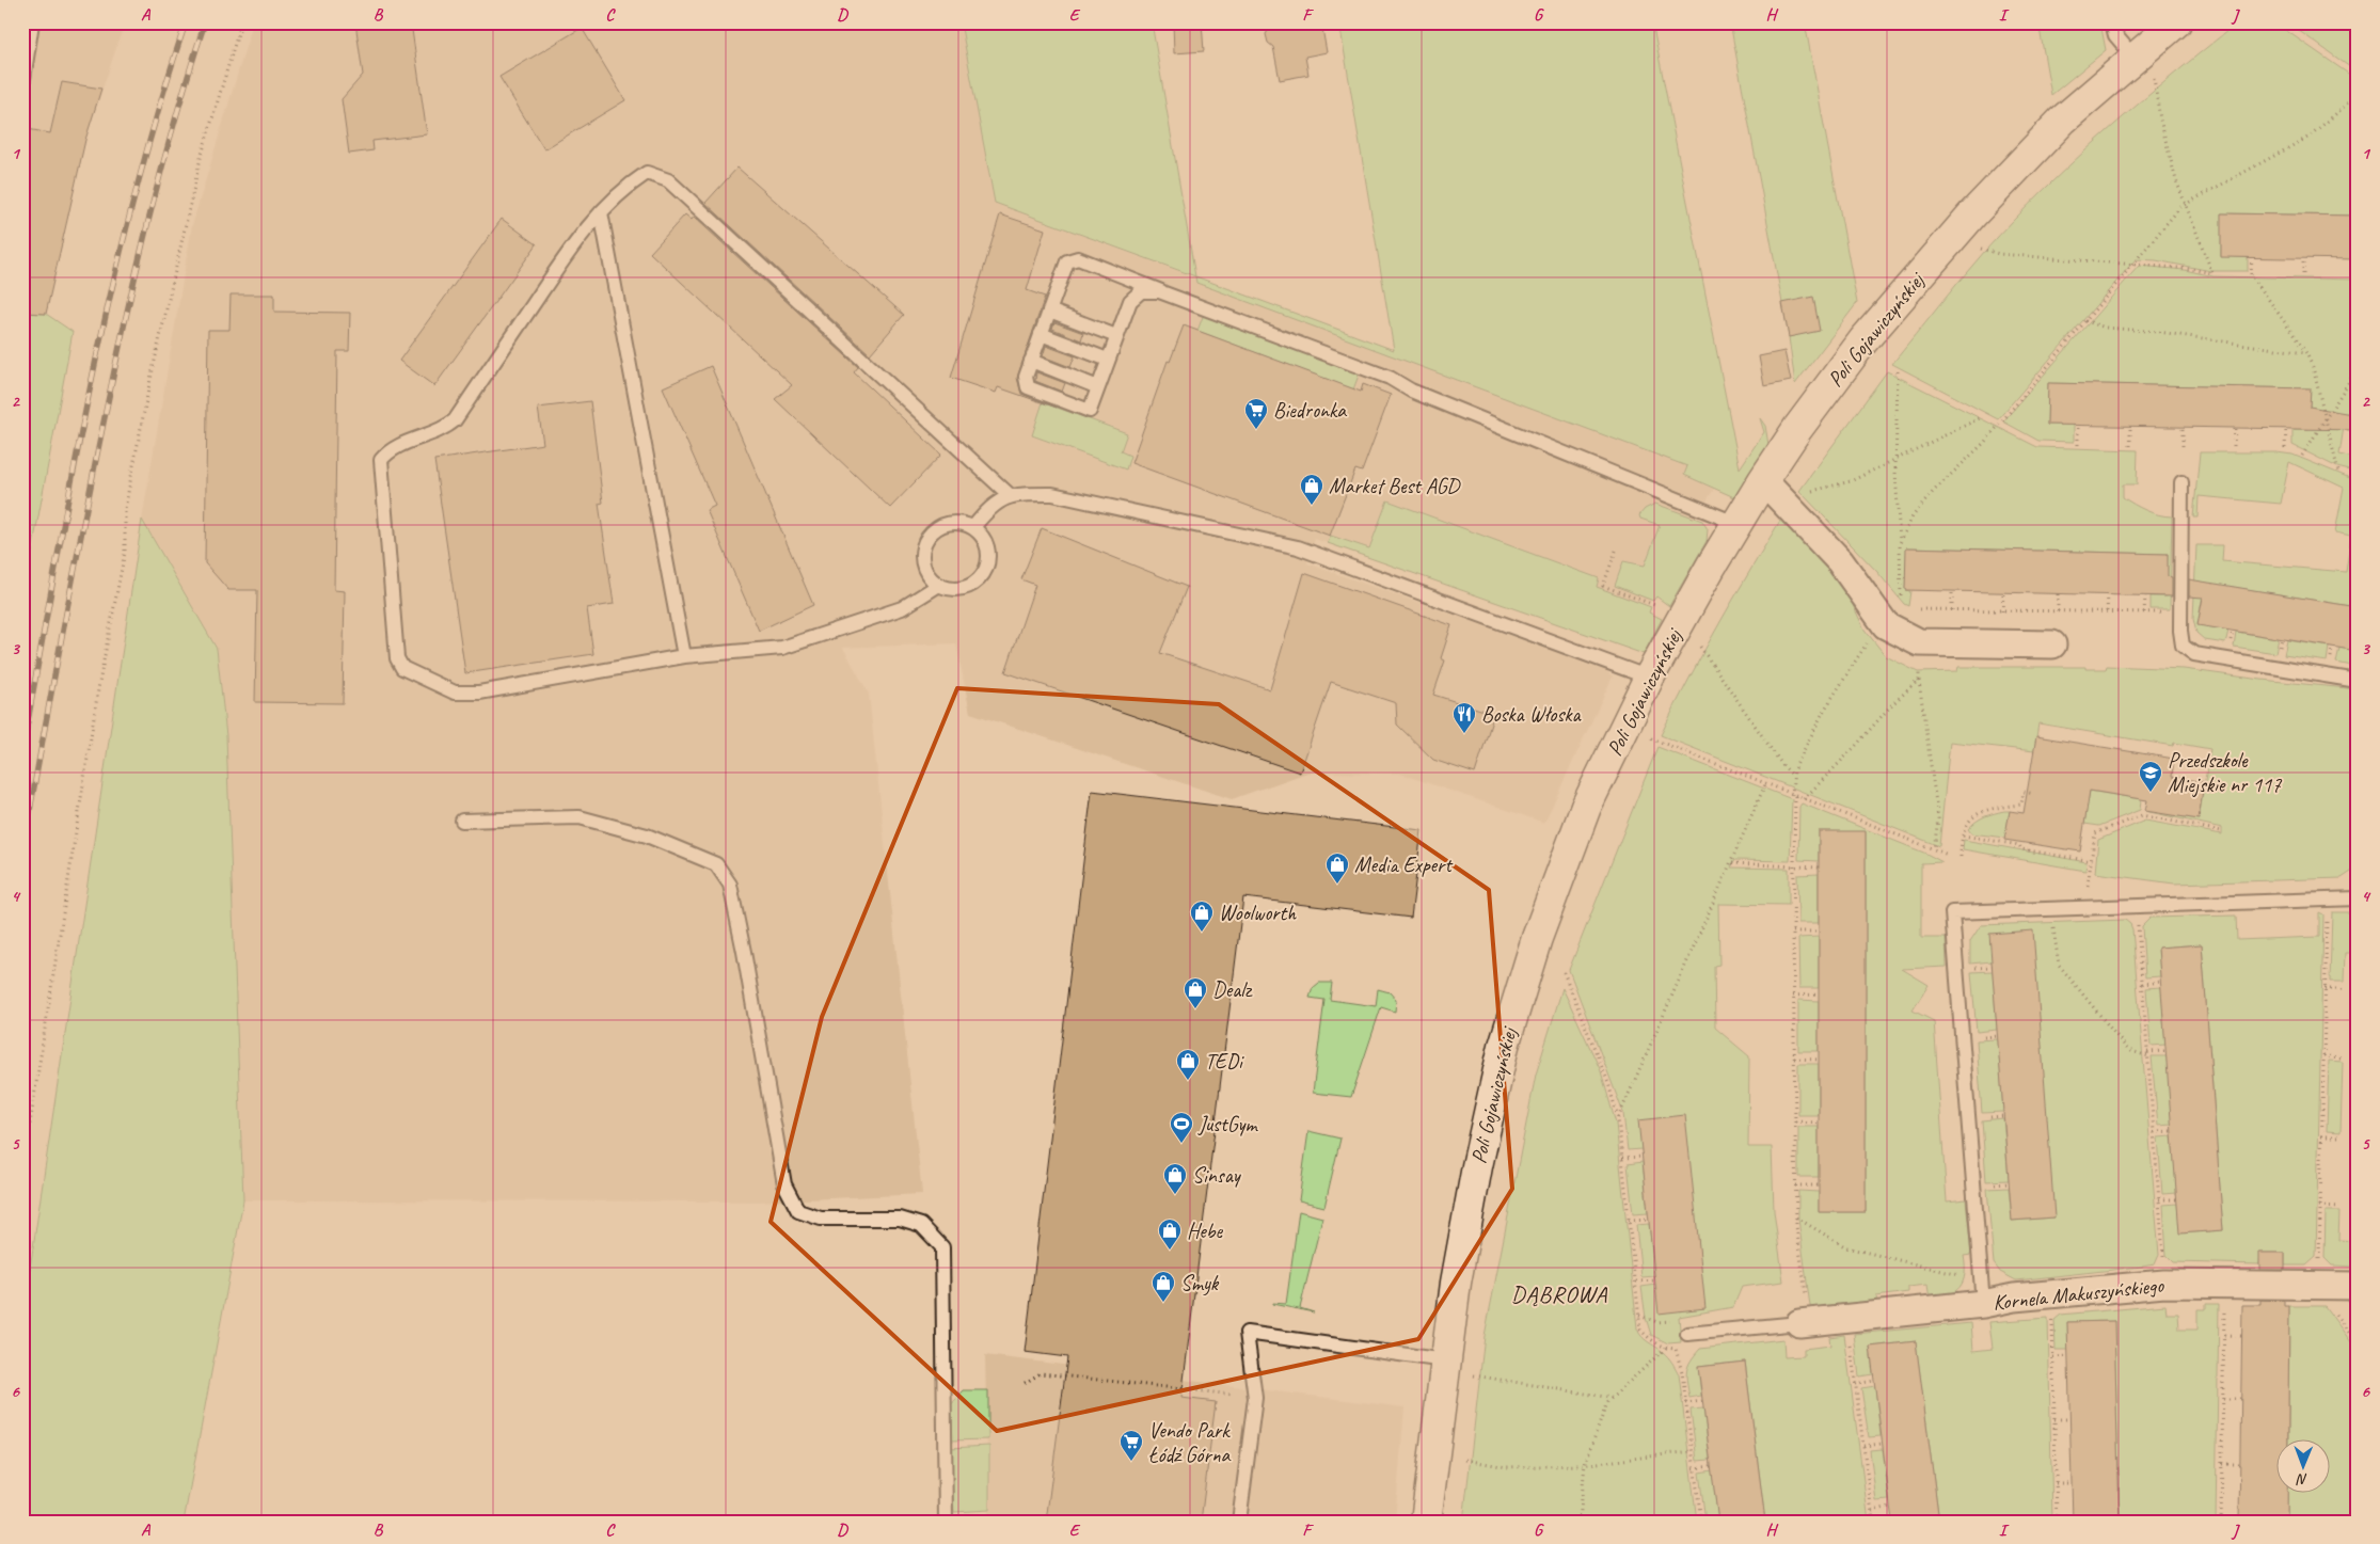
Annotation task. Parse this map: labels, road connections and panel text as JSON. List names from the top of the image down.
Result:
{
  "streets": {
    "street": ["Poli Gojawiczyńskiej", "Kornela Makuszyńskiego"]
  },
  "districts": ["DĄBROWA"],
  "places": {
    "supermarket": ["Biedronka", "Vendo Park Łódź Górna"],
    "shop": [
      "Market Best AGD",
      "Media Expert",
      "Woolworth",
      "Dealz",
      "TEDi",
      "Sinsay",
      "Hebe",
      "Smyk"
    ],
    "restaurant": ["Boska Włoska"],
    "school or university": ["Przedszkole Miejskie nr 117"],
    "sports": ["JustGym"]
  },
  "north": "bottom",
  "grid": {
    "columns": [
      "A",
      "B",
      "C",
      "D",
      "E",
      "F",
      "G",
      "H",
      "I",
      "J"
    ],
    "rows": [
      "1",
      "2",
      "3",
      "4",
      "5",
      "6"
    ]
  }
}
